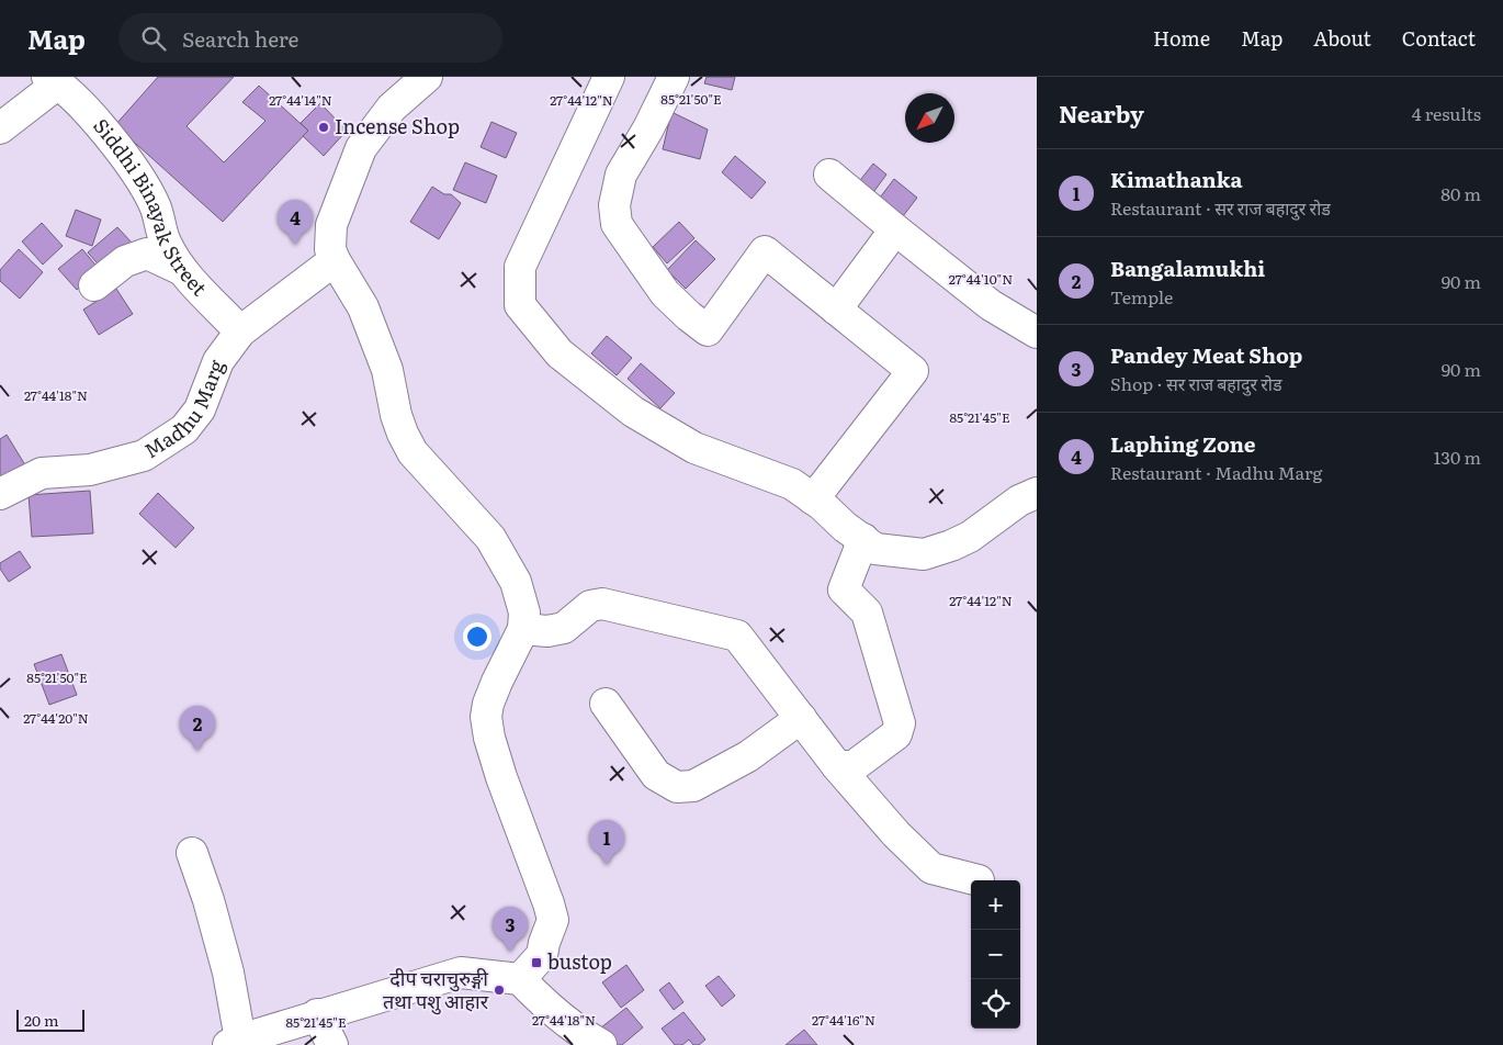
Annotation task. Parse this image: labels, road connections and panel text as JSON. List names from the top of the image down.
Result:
{
  "streets": {
    "street": ["Siddhi Binayak Street", "Madhu Marg"]
  },
  "crossings": [
    ["Siddhi Binayak Street", "Madhu Marg"]
  ],
  "places": {
    "other": ["Incense Shop", "दीप चराचुरुङ्गी तथा पशु आहार"],
    "transit": ["bustop"]
  },
  "scale_bar": "20 m",
  "north": "bottom left",
  "page": {
    "header": "Map",
    "search": "Search here",
    "nav": [
      "Home",
      "Map",
      "About",
      "Contact"
    ],
    "heading": ["Nearby", "4 results"],
    "list": [
      {
        "mark": "1",
        "name": "Kimathanka",
        "note": "Restaurant · सर राज बहादुर रोड",
        "value": "80 m"
      },
      {
        "mark": "2",
        "name": "Bangalamukhi",
        "note": "Temple",
        "value": "90 m"
      },
      {
        "mark": "3",
        "name": "Pandey Meat Shop",
        "note": "Shop · सर राज बहादुर रोड",
        "value": "90 m"
      },
      {
        "mark": "4",
        "name": "Laphing Zone",
        "note": "Restaurant · Madhu Marg",
        "value": "130 m"
      }
    ],
    "pins": [
      "4",
      "2",
      "1",
      "3"
    ],
    "map_buttons": ["+", "−"],
    "scale": "20 m"
  },
  "coordinates": [
    "85°21'50\"E",
    "27°44'14\"N",
    "27°44'12\"N",
    "27°44'10\"N",
    "27°44'18\"N",
    "85°21'45\"E",
    "27°44'20\"N",
    "27°44'16\"N"
  ]
}
